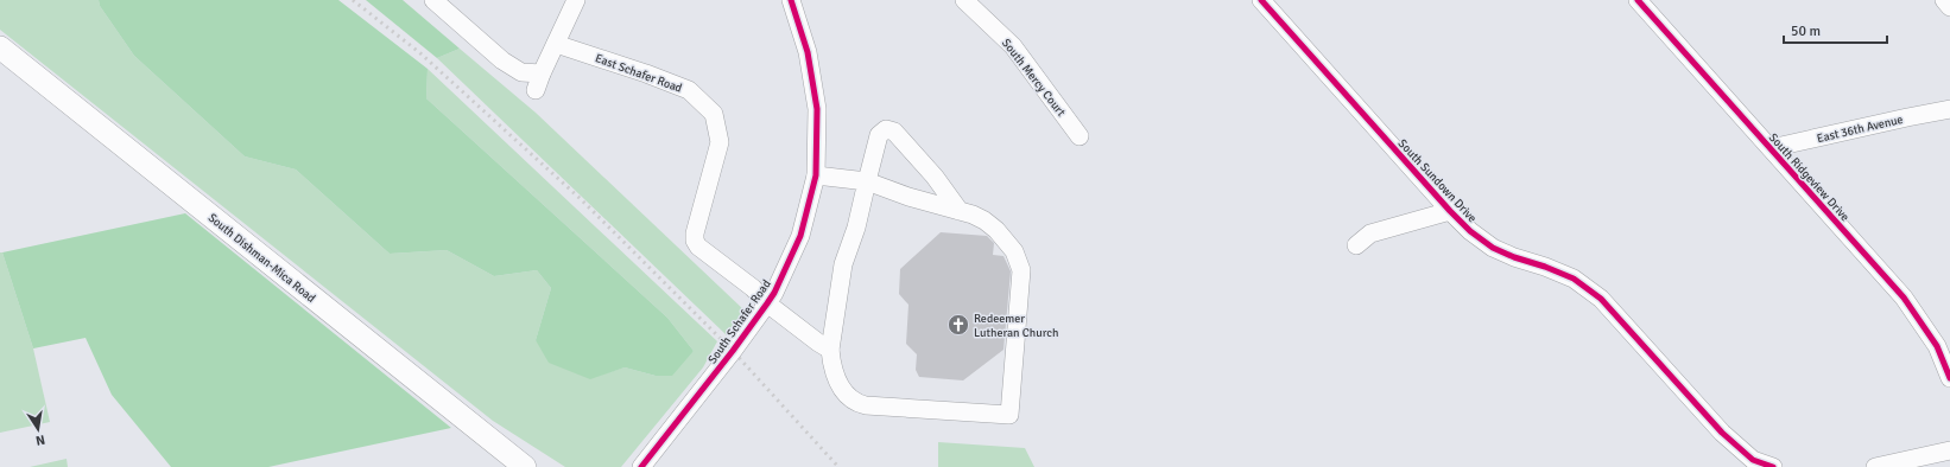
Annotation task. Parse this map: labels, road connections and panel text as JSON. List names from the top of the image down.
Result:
{
  "streets": {
    "main road": ["South Dishman-Mica Road"],
    "street": [
      "East Schafer Road",
      "South Mercy Court",
      "East 36th Avenue",
      "South Ridgeview Drive",
      "South Sundown Drive",
      "South Schafer Road"
    ]
  },
  "crossings": [
    ["East Schafer Road", "South Schafer Road"],
    ["East 36th Avenue", "South Ridgeview Drive"]
  ],
  "places": {
    "church": ["Redeemer Lutheran Church"]
  },
  "scale_bar": "50 m",
  "north": "bottom"
}
